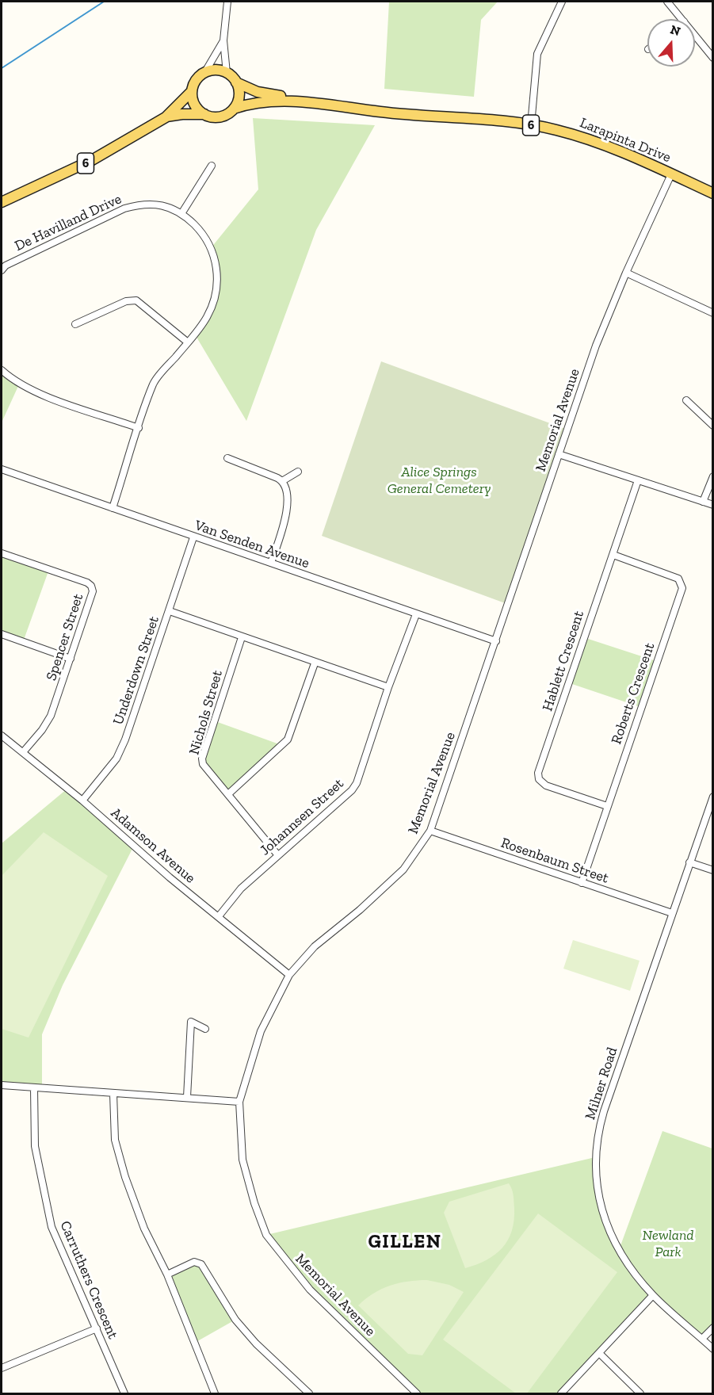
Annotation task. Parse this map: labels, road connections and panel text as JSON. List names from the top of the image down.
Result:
{
  "streets": {
    "main road": ["6", "Larapinta Drive"],
    "street": [
      "De Havilland Drive",
      "Memorial Avenue",
      "Van Senden Avenue",
      "Spencer Street",
      "Hablett Crescent",
      "Underdown Street",
      "Roberts Crescent",
      "Nichols Street",
      "Johannsen Street",
      "Adamson Avenue",
      "Rosenbaum Street",
      "Milner Road",
      "Carruthers Crescent"
    ]
  },
  "crossings": [
    ["6", "Larapinta Drive"],
    ["Larapinta Drive", "Memorial Avenue"],
    ["De Havilland Drive", "Van Senden Avenue"],
    ["Memorial Avenue", "Van Senden Avenue"],
    ["Memorial Avenue", "Adamson Avenue"],
    ["Memorial Avenue", "Rosenbaum Street"],
    ["Van Senden Avenue", "Underdown Street"],
    ["Van Senden Avenue", "Johannsen Street"],
    ["Spencer Street", "Adamson Avenue"],
    ["Hablett Crescent", "Roberts Crescent"],
    ["Underdown Street", "Adamson Avenue"],
    ["Roberts Crescent", "Rosenbaum Street"],
    ["Nichols Street", "Johannsen Street"],
    ["Johannsen Street", "Adamson Avenue"],
    ["Rosenbaum Street", "Milner Road"]
  ],
  "districts": ["GILLEN"],
  "parks": ["Alice Springs General Cemetery", "Newland Park"],
  "north": "top"
}
